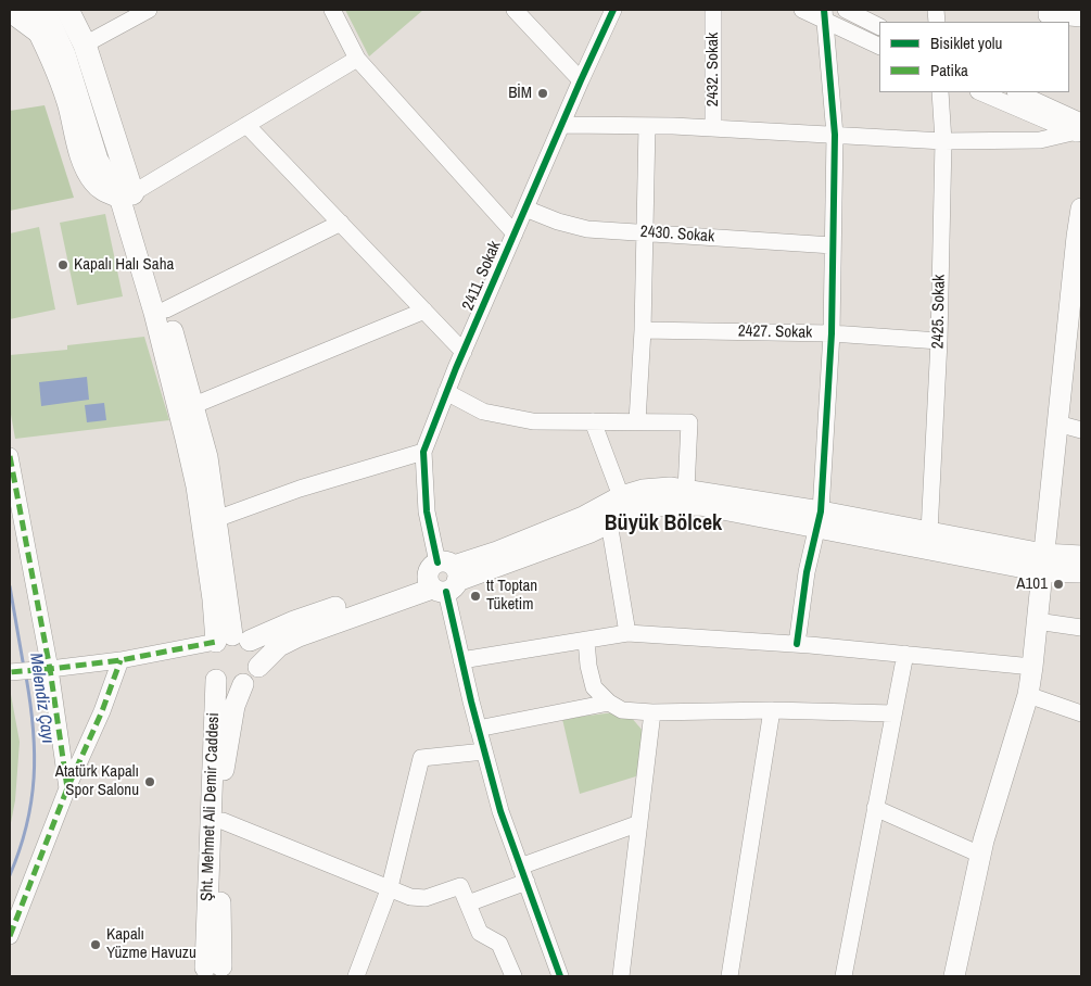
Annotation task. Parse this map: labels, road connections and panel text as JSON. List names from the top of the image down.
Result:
{
  "streets": {
    "main road": ["Şht. Mehmet Ali Demir Caddesi"],
    "street": [
      "2432. Sokak",
      "2430. Sokak",
      "2411. Sokak",
      "2425. Sokak",
      "2427. Sokak"
    ]
  },
  "crossings": [
    ["2430. Sokak", "2411. Sokak"],
    ["2425. Sokak", "2427. Sokak"]
  ],
  "districts": ["Büyük Bölcek"],
  "water": ["Melendiz Çayı"],
  "places": [
    "BİM",
    "Kapalı Halı Saha",
    "A101",
    "tt Toptan Tüketim",
    "Atatürk Kapalı Spor Salonu",
    "Kapalı Yüzme Havuzu"
  ],
  "legend": ["Bisiklet yolu", "Patika"]
}
